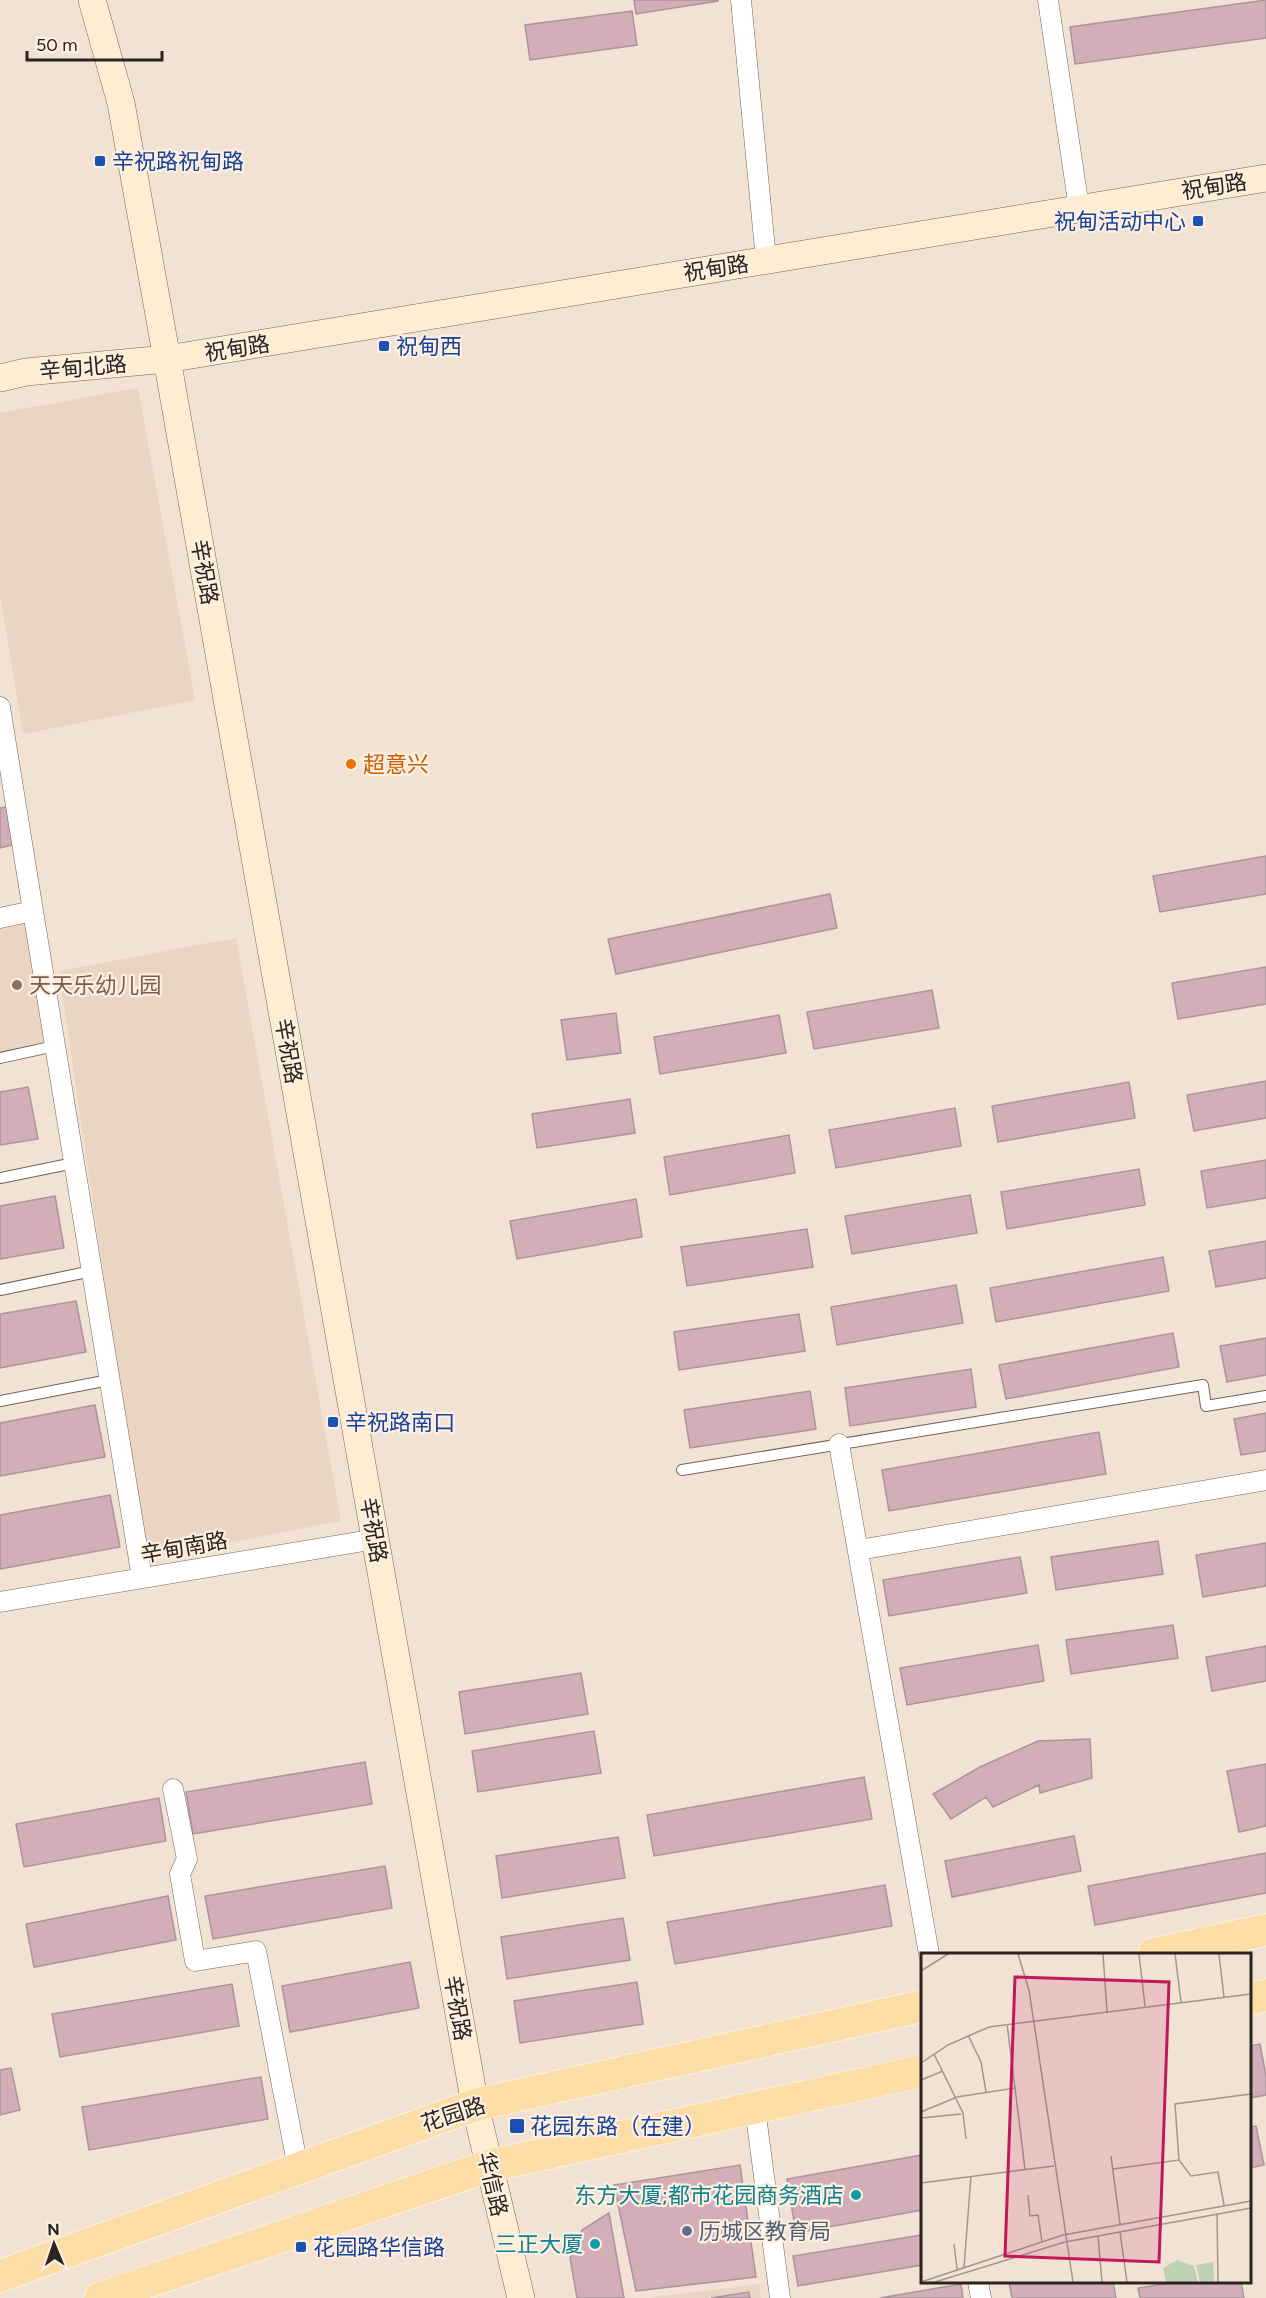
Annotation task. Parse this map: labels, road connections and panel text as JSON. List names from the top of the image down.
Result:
{
  "streets": {
    "main road": [
      "祝甸路",
      "辛甸北路",
      "辛祝路",
      "花园路",
      "华信路"
    ],
    "street": ["辛甸南路"]
  },
  "crossings": [
    ["祝甸路", "辛甸北路"],
    ["祝甸路", "辛祝路"],
    ["辛甸北路", "辛祝路"],
    ["辛祝路", "辛甸南路"],
    ["辛祝路", "花园路"],
    ["辛祝路", "华信路"],
    ["花园路", "华信路"]
  ],
  "places": {
    "transit": [
      "辛祝路祝甸路",
      "祝甸活动中心",
      "祝甸西",
      "辛祝路南口",
      "花园东路（在建）",
      "花园路华信路"
    ],
    "other": [
      "超意兴",
      "天天乐幼儿园",
      "东方大厦;都市花园商务酒店",
      "历城区教育局",
      "三正大厦"
    ]
  },
  "scale_bar": "50 m",
  "north": "top"
}
